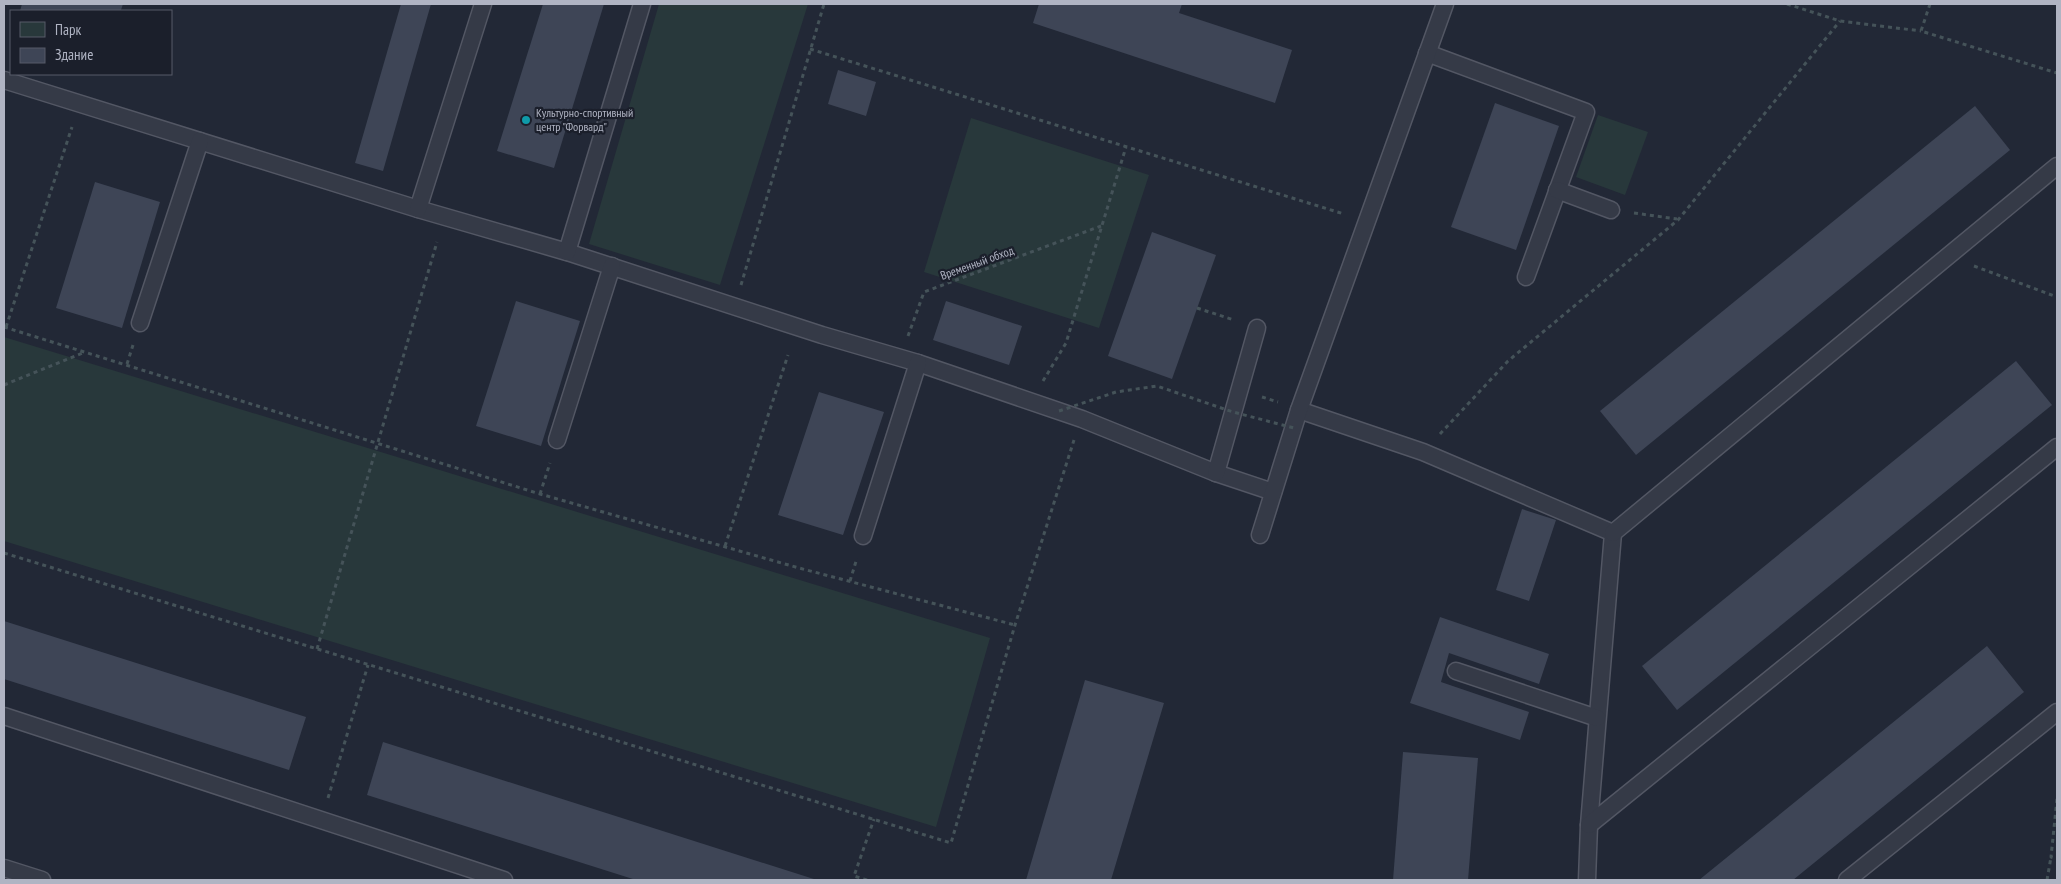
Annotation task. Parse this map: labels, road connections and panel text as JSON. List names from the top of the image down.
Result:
{
  "streets": {
    "path": ["Временный обход"]
  },
  "places": ["Культурно-спортивный центр \"Форвард\""],
  "legend": ["Парк", "Здание"]
}
